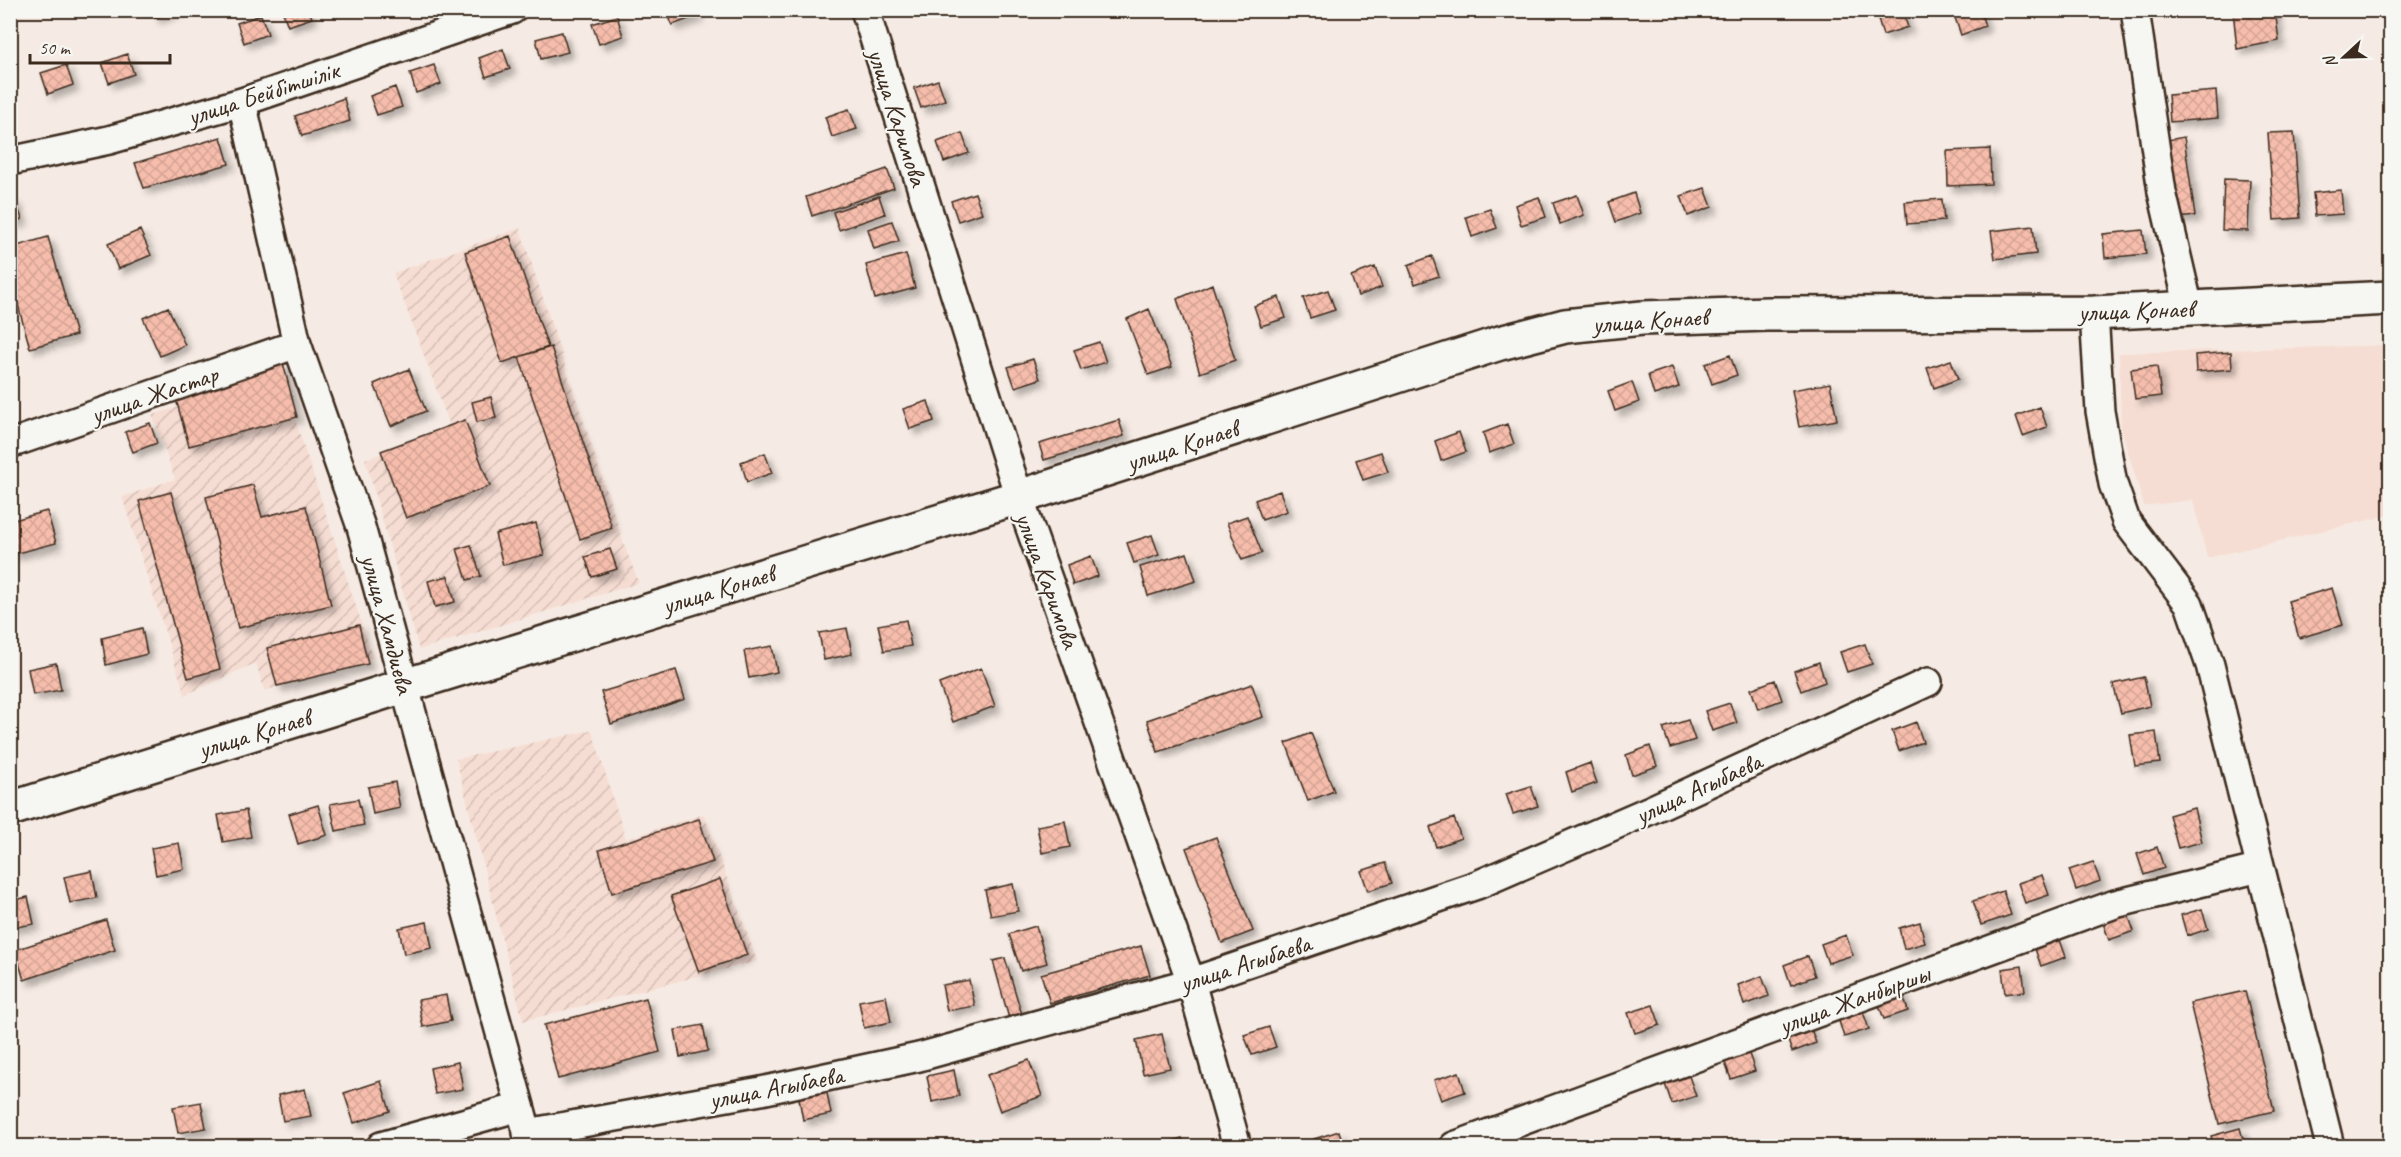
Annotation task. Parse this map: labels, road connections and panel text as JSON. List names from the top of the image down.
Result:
{
  "streets": {
    "main road": ["улица Қонаев"],
    "street": [
      "улица Бейбітшілік",
      "улица Каримова",
      "улица Жастар",
      "улица Хамдиева",
      "улица Агыбаева",
      "улица Жанбыршы"
    ]
  },
  "crossings": [
    ["улица Бейбітшілік", "улица Хамдиева"],
    ["улица Каримова", "улица Қонаев"],
    ["улица Каримова", "улица Агыбаева"],
    ["улица Қонаев", "улица Хамдиева"],
    ["улица Жастар", "улица Хамдиева"],
    ["улица Хамдиева", "улица Агыбаева"]
  ],
  "scale_bar": "50 m",
  "north": "left"
}
